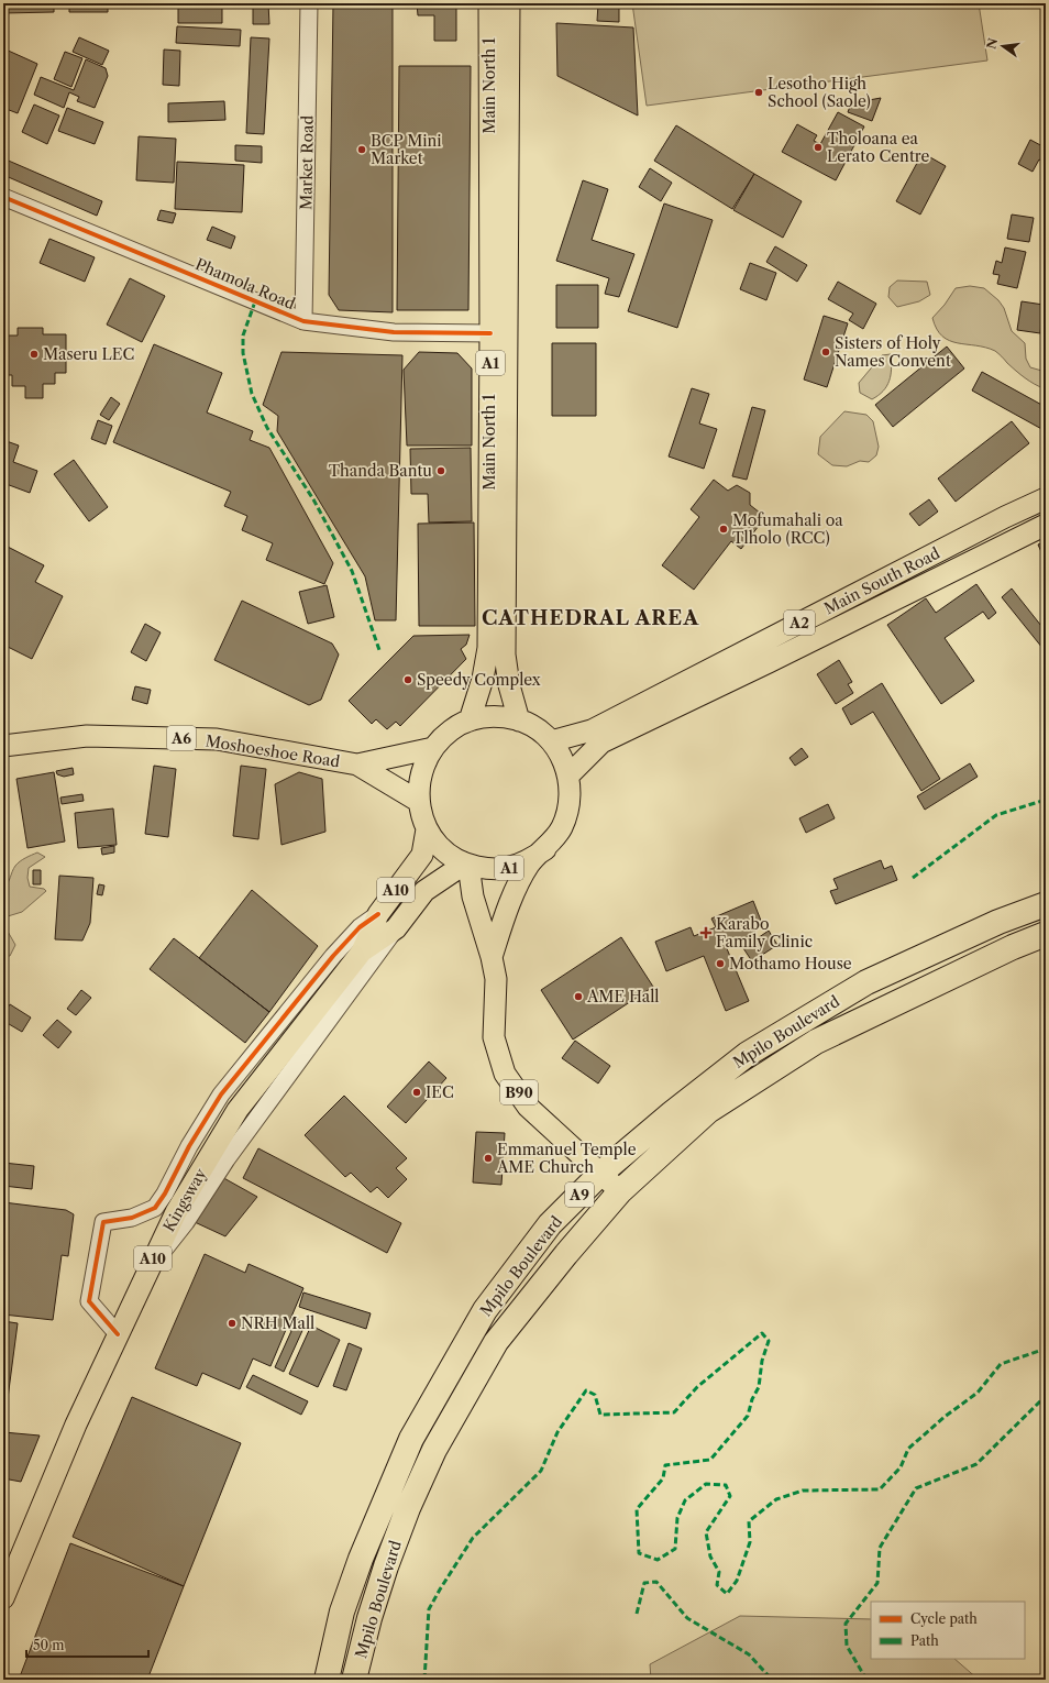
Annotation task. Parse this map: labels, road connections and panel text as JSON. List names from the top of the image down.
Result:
{
  "streets": {
    "highway": ["Mpilo Boulevard", "A9"],
    "main road": [
      "Main North 1",
      "A1",
      "Main South Road",
      "A2",
      "A6",
      "Moshoeshoe Road",
      "A10",
      "B90",
      "Kingsway"
    ],
    "street": ["Market Road", "Phamola Road"]
  },
  "crossings": [
    ["Main North 1", "Phamola Road"],
    ["Main North 1", "A1"],
    ["Main North 1", "Main South Road"],
    ["Main North 1", "Moshoeshoe Road"],
    ["Main North 1", "B90"],
    ["Main North 1", "Kingsway"],
    ["Market Road", "Phamola Road"],
    ["A1", "Main South Road"],
    ["A1", "Moshoeshoe Road"],
    ["A1", "B90"],
    ["A1", "Kingsway"],
    ["Main South Road", "Moshoeshoe Road"],
    ["Main South Road", "B90"],
    ["Main South Road", "Kingsway"],
    ["Moshoeshoe Road", "B90"],
    ["Moshoeshoe Road", "Kingsway"],
    ["Mpilo Boulevard", "B90"],
    ["B90", "Kingsway"]
  ],
  "districts": ["CATHEDRAL AREA"],
  "places": {
    "other": [
      "Lesotho High School (Saole)",
      "Tholoana ea Lerato Centre",
      "BCP Mini Market",
      "Sisters of Holy Names Convent",
      "Maseru LEC",
      "Thanda Bantu",
      "Mofumahali oa Tlholo (RCC)",
      "Speedy Complex",
      "Mothamo House",
      "AME Hall",
      "IEC",
      "Emmanuel Temple AME Church",
      "NRH Mall"
    ],
    "health": ["Karabo Family Clinic"]
  },
  "legend": ["Cycle path", "Path"],
  "scale_bar": "50 m",
  "north": "left"
}
